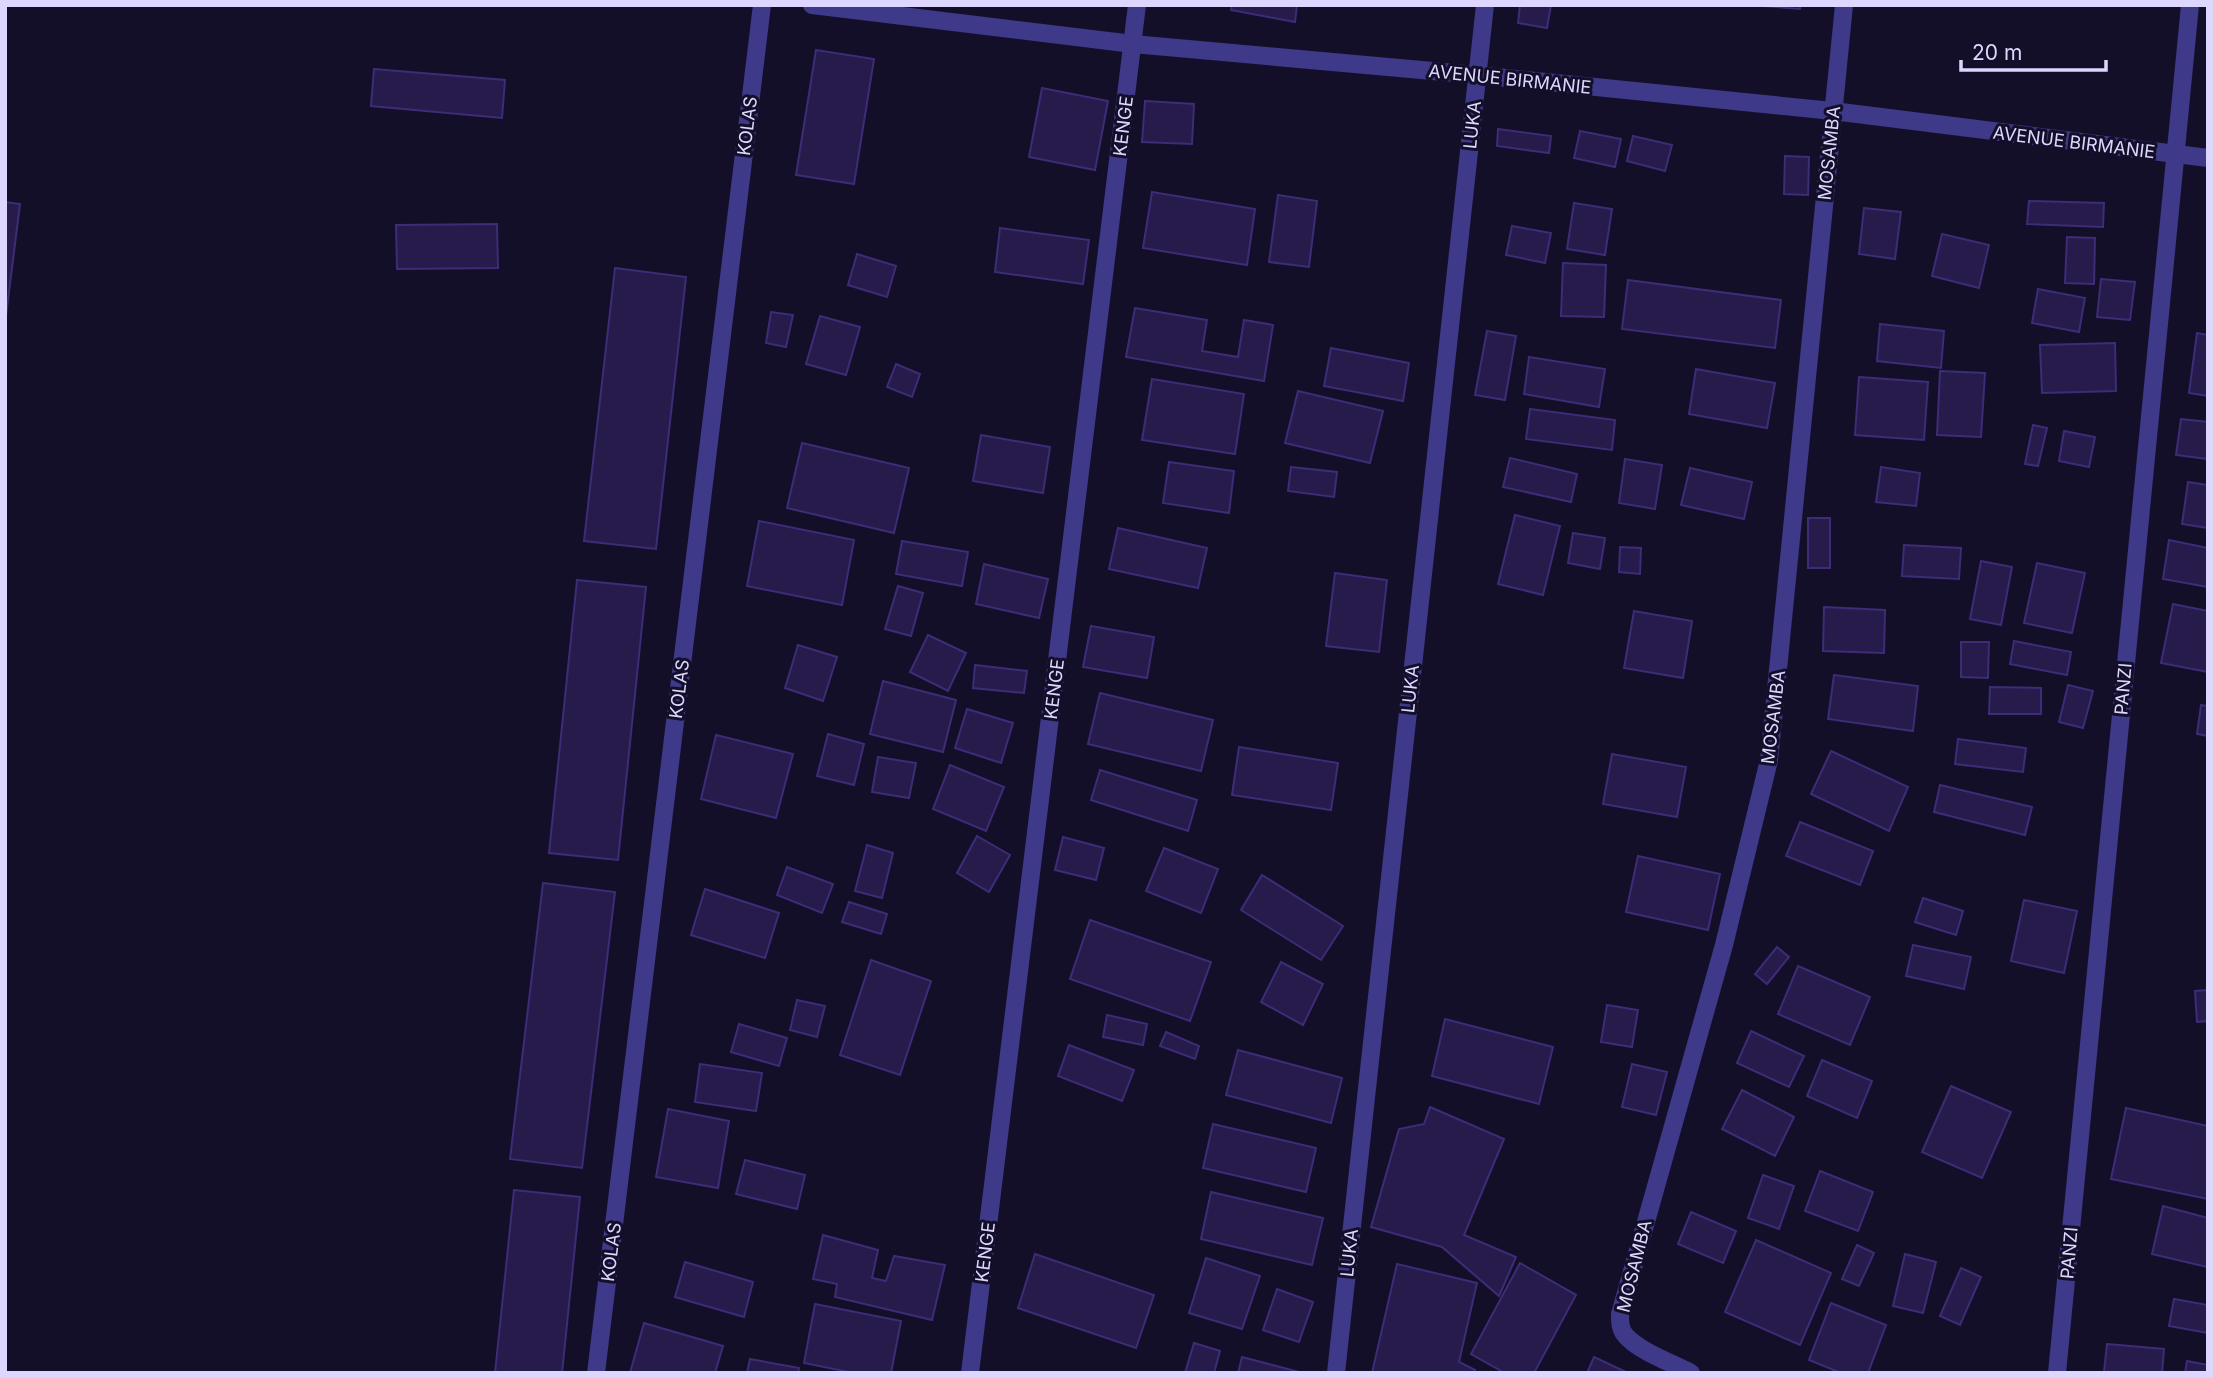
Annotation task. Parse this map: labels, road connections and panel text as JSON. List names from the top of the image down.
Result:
{
  "streets": {
    "street": [
      "AVENUE BIRMANIE",
      "LUKA",
      "KOLAS",
      "KENGE",
      "MOSAMBA",
      "PANZI"
    ]
  },
  "crossings": [
    ["AVENUE BIRMANIE", "LUKA"],
    ["AVENUE BIRMANIE", "KENGE"],
    ["AVENUE BIRMANIE", "MOSAMBA"],
    ["AVENUE BIRMANIE", "PANZI"]
  ],
  "scale_bar": "20 m"
}
